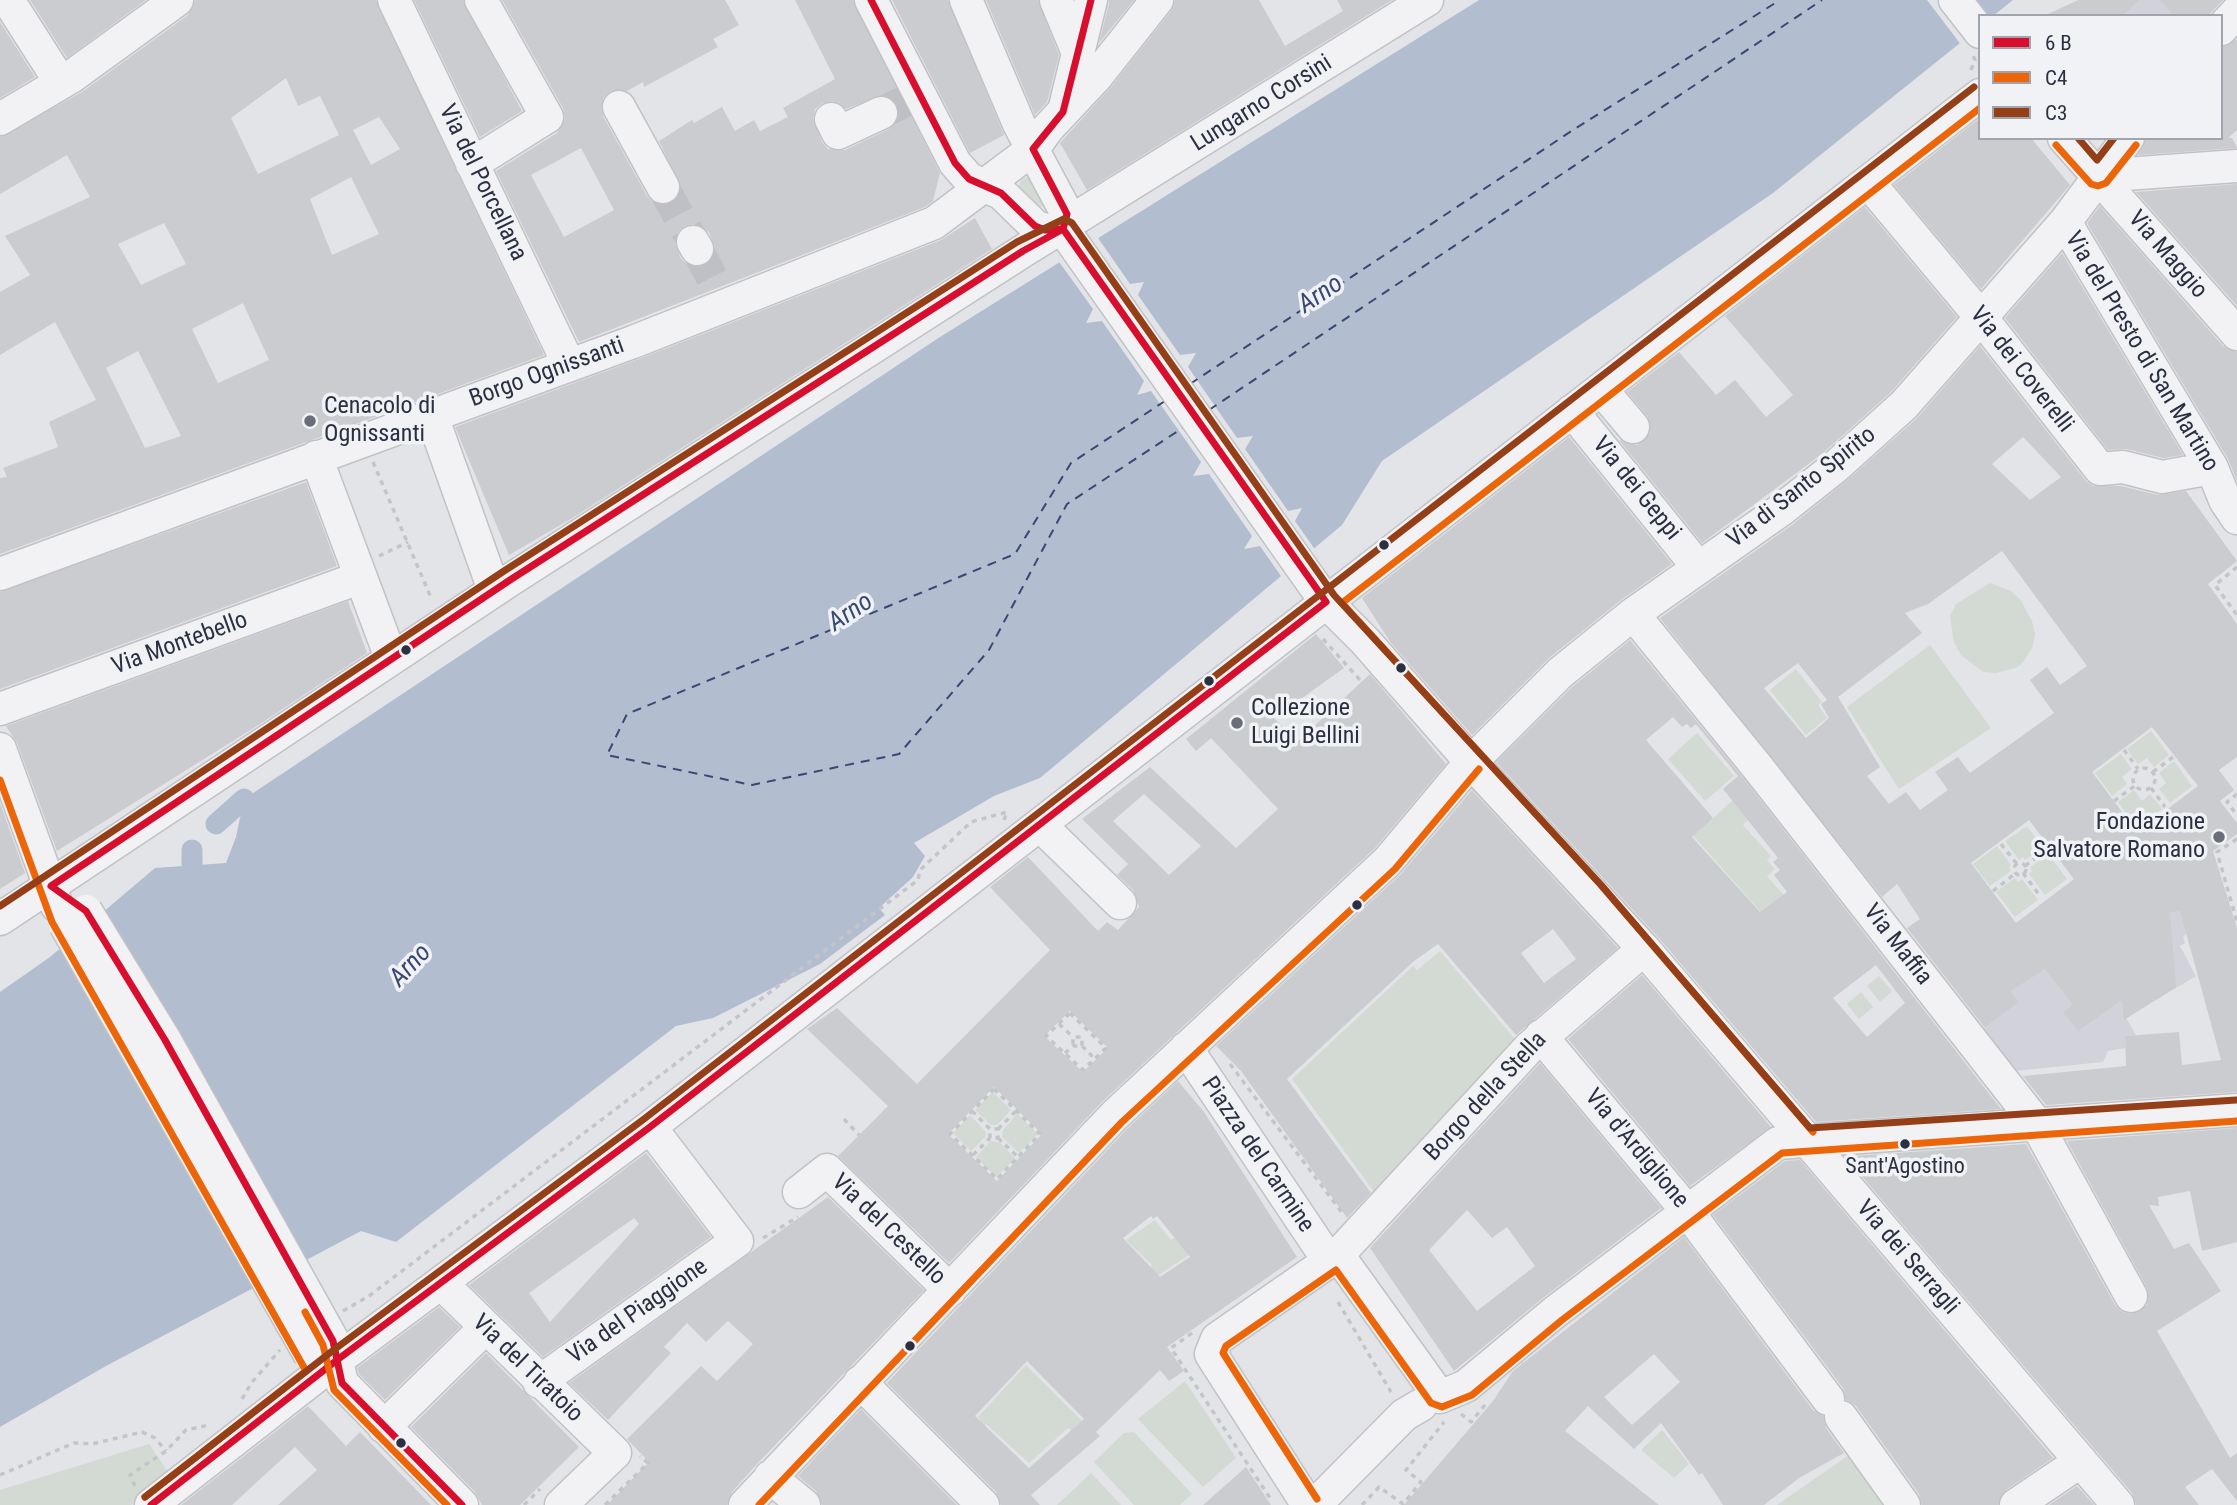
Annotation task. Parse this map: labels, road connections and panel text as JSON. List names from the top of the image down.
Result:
{
  "streets": {
    "street": [
      "Lungarno Corsini",
      "Via del Porcellana",
      "Via Maggio",
      "Via del Presto di San Martino",
      "Via dei Coverelli",
      "Borgo Ognissanti",
      "Via di Santo Spirito",
      "Via dei Geppi",
      "Via Montebello",
      "Via Maffia",
      "Borgo della Stella",
      "Via d'Ardiglione",
      "Piazza del Carmine",
      "Via del Cestello",
      "Via dei Serragli",
      "Via del Piaggione",
      "Via del Tiratoio"
    ]
  },
  "crossings": [
    ["Lungarno Corsini", "Via dei Serragli"],
    ["Via del Porcellana", "Borgo Ognissanti"],
    ["Via Maggio", "Via di Santo Spirito"],
    ["Via del Presto di San Martino", "Via dei Coverelli"],
    ["Via del Presto di San Martino", "Via di Santo Spirito"],
    ["Via dei Coverelli", "Via di Santo Spirito"],
    ["Via di Santo Spirito", "Via dei Geppi"],
    ["Via di Santo Spirito", "Via Maffia"],
    ["Via di Santo Spirito", "Piazza del Carmine"],
    ["Via di Santo Spirito", "Via del Cestello"],
    ["Via di Santo Spirito", "Via dei Serragli"],
    ["Borgo della Stella", "Via d'Ardiglione"],
    ["Borgo della Stella", "Piazza del Carmine"],
    ["Borgo della Stella", "Via dei Serragli"],
    ["Via d'Ardiglione", "Piazza del Carmine"],
    ["Via del Piaggione", "Via del Tiratoio"]
  ],
  "water": ["Arno"],
  "places": [
    "Cenacolo di Ognissanti",
    "Collezione Luigi Bellini",
    "Fondazione Salvatore Romano",
    "Sant'Agostino"
  ],
  "lines": ["transit line C3", "transit line C4"],
  "legend": ["6 B", "C4", "C3"]
}
